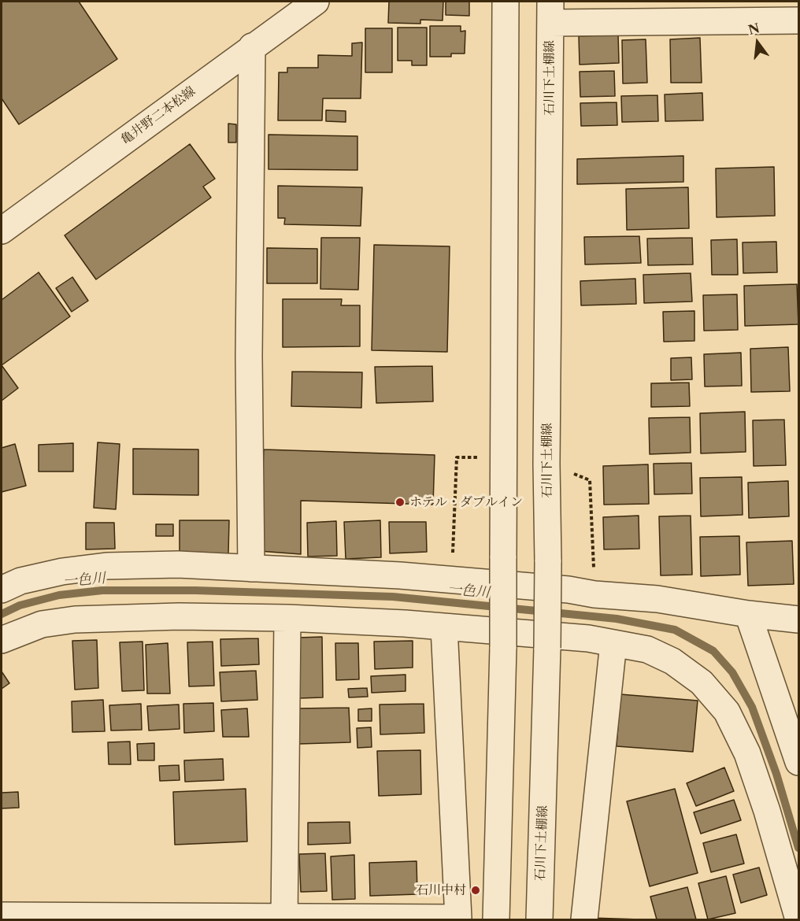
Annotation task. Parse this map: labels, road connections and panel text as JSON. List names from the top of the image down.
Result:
{
  "streets": {
    "street": ["石川下土棚線", "亀井野二本松線"]
  },
  "water": ["一色川"],
  "places": ["ホテル・ダブルイン", "石川中村"],
  "north": "top"
}
